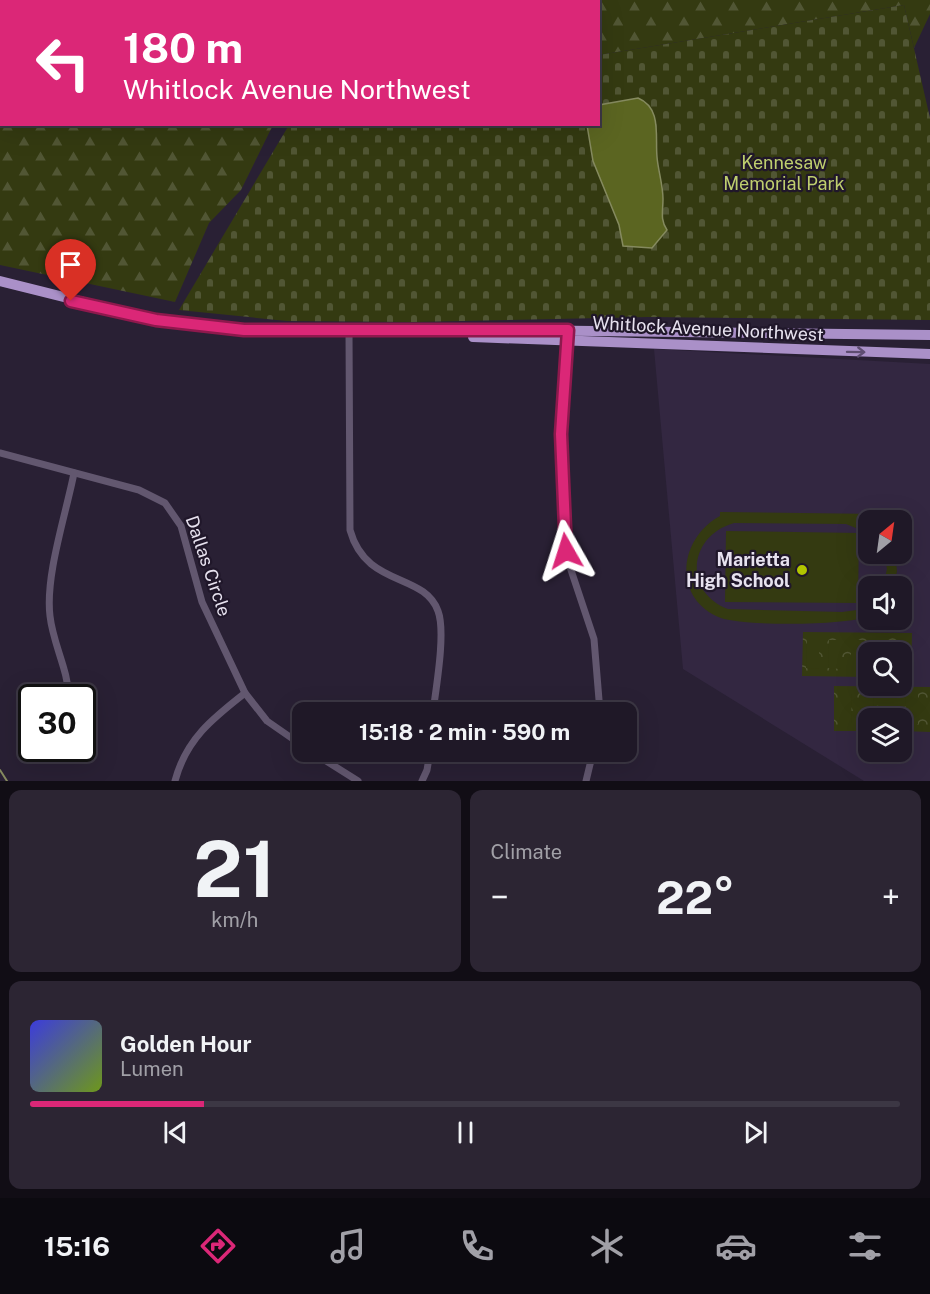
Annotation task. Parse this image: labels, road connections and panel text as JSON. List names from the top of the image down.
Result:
{
  "streets": {
    "highway": ["Whitlock Avenue Northwest"],
    "street": ["Dallas Circle"]
  },
  "parks": ["Kennesaw Memorial Park"],
  "places": ["Marietta High School"],
  "north": "top right",
  "page": {
    "turn": ["180 m", "Whitlock Avenue Northwest"],
    "limit": "30",
    "trip": "15:18 · 2 min · 590 m",
    "tile": [
      ["21", "km/h"],
      "Climate"
    ],
    "heat": ["−", "22°", "+"],
    "song": ["Golden Hour", "Lumen"],
    "tabs": "15:16"
  }
}
